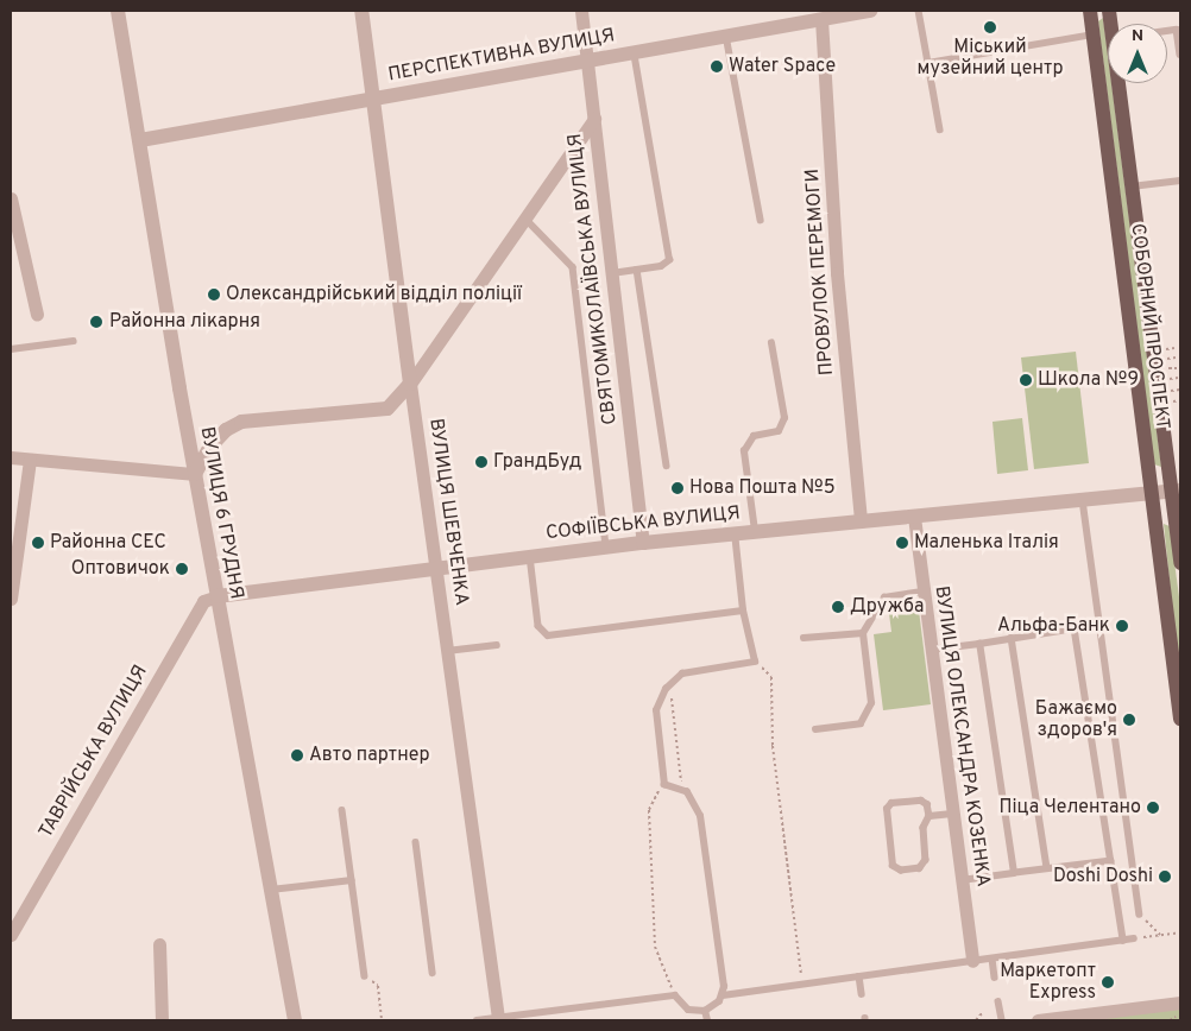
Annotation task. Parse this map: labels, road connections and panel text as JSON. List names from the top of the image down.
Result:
{
  "streets": {
    "main road": ["СОБОРНИЙ ПРОСПЕКТ"],
    "street": [
      "ПЕРСПЕКТИВНА ВУЛИЦЯ",
      "ПРОВУЛОК ПЕРЕМОГИ",
      "СВЯТОМИКОЛАЇВСЬКА ВУЛИЦЯ",
      "ВУЛИЦЯ ШЕВЧЕНКА",
      "ВУЛИЦЯ 6 ГРУДНЯ",
      "СОФІЇВСЬКА ВУЛИЦЯ",
      "ВУЛИЦЯ ОЛЕКСАНДРА КОЗЕНКА",
      "ТАВРІЙСЬКА ВУЛИЦЯ"
    ]
  },
  "crossings": [
    ["ПЕРСПЕКТИВНА ВУЛИЦЯ", "ПРОВУЛОК ПЕРЕМОГИ"],
    ["ПЕРСПЕКТИВНА ВУЛИЦЯ", "СВЯТОМИКОЛАЇВСЬКА ВУЛИЦЯ"],
    ["ПЕРСПЕКТИВНА ВУЛИЦЯ", "ВУЛИЦЯ ШЕВЧЕНКА"],
    ["ПЕРСПЕКТИВНА ВУЛИЦЯ", "ВУЛИЦЯ 6 ГРУДНЯ"],
    ["ПРОВУЛОК ПЕРЕМОГИ", "СОФІЇВСЬКА ВУЛИЦЯ"],
    ["СВЯТОМИКОЛАЇВСЬКА ВУЛИЦЯ", "СОФІЇВСЬКА ВУЛИЦЯ"],
    ["СОБОРНИЙ ПРОСПЕКТ", "СОФІЇВСЬКА ВУЛИЦЯ"],
    ["ВУЛИЦЯ ШЕВЧЕНКА", "СОФІЇВСЬКА ВУЛИЦЯ"],
    ["ВУЛИЦЯ 6 ГРУДНЯ", "СОФІЇВСЬКА ВУЛИЦЯ"],
    ["ВУЛИЦЯ 6 ГРУДНЯ", "ТАВРІЙСЬКА ВУЛИЦЯ"],
    ["СОФІЇВСЬКА ВУЛИЦЯ", "ВУЛИЦЯ ОЛЕКСАНДРА КОЗЕНКА"],
    ["СОФІЇВСЬКА ВУЛИЦЯ", "ТАВРІЙСЬКА ВУЛИЦЯ"]
  ],
  "places": [
    "Міський музейний центр",
    "Water Space",
    "Олександрійський відділ поліції",
    "Районна лікарня",
    "Школа №9",
    "ГрандБуд",
    "Нова Пошта №5",
    "Районна СЕС",
    "Маленька Італія",
    "Оптовичок",
    "Дружба",
    "Альфа-Банк",
    "Бажаємо здоров'я",
    "Авто партнер",
    "Піца Челентано",
    "Doshi Doshi",
    "Маркетопт Express"
  ],
  "north": "top"
}
